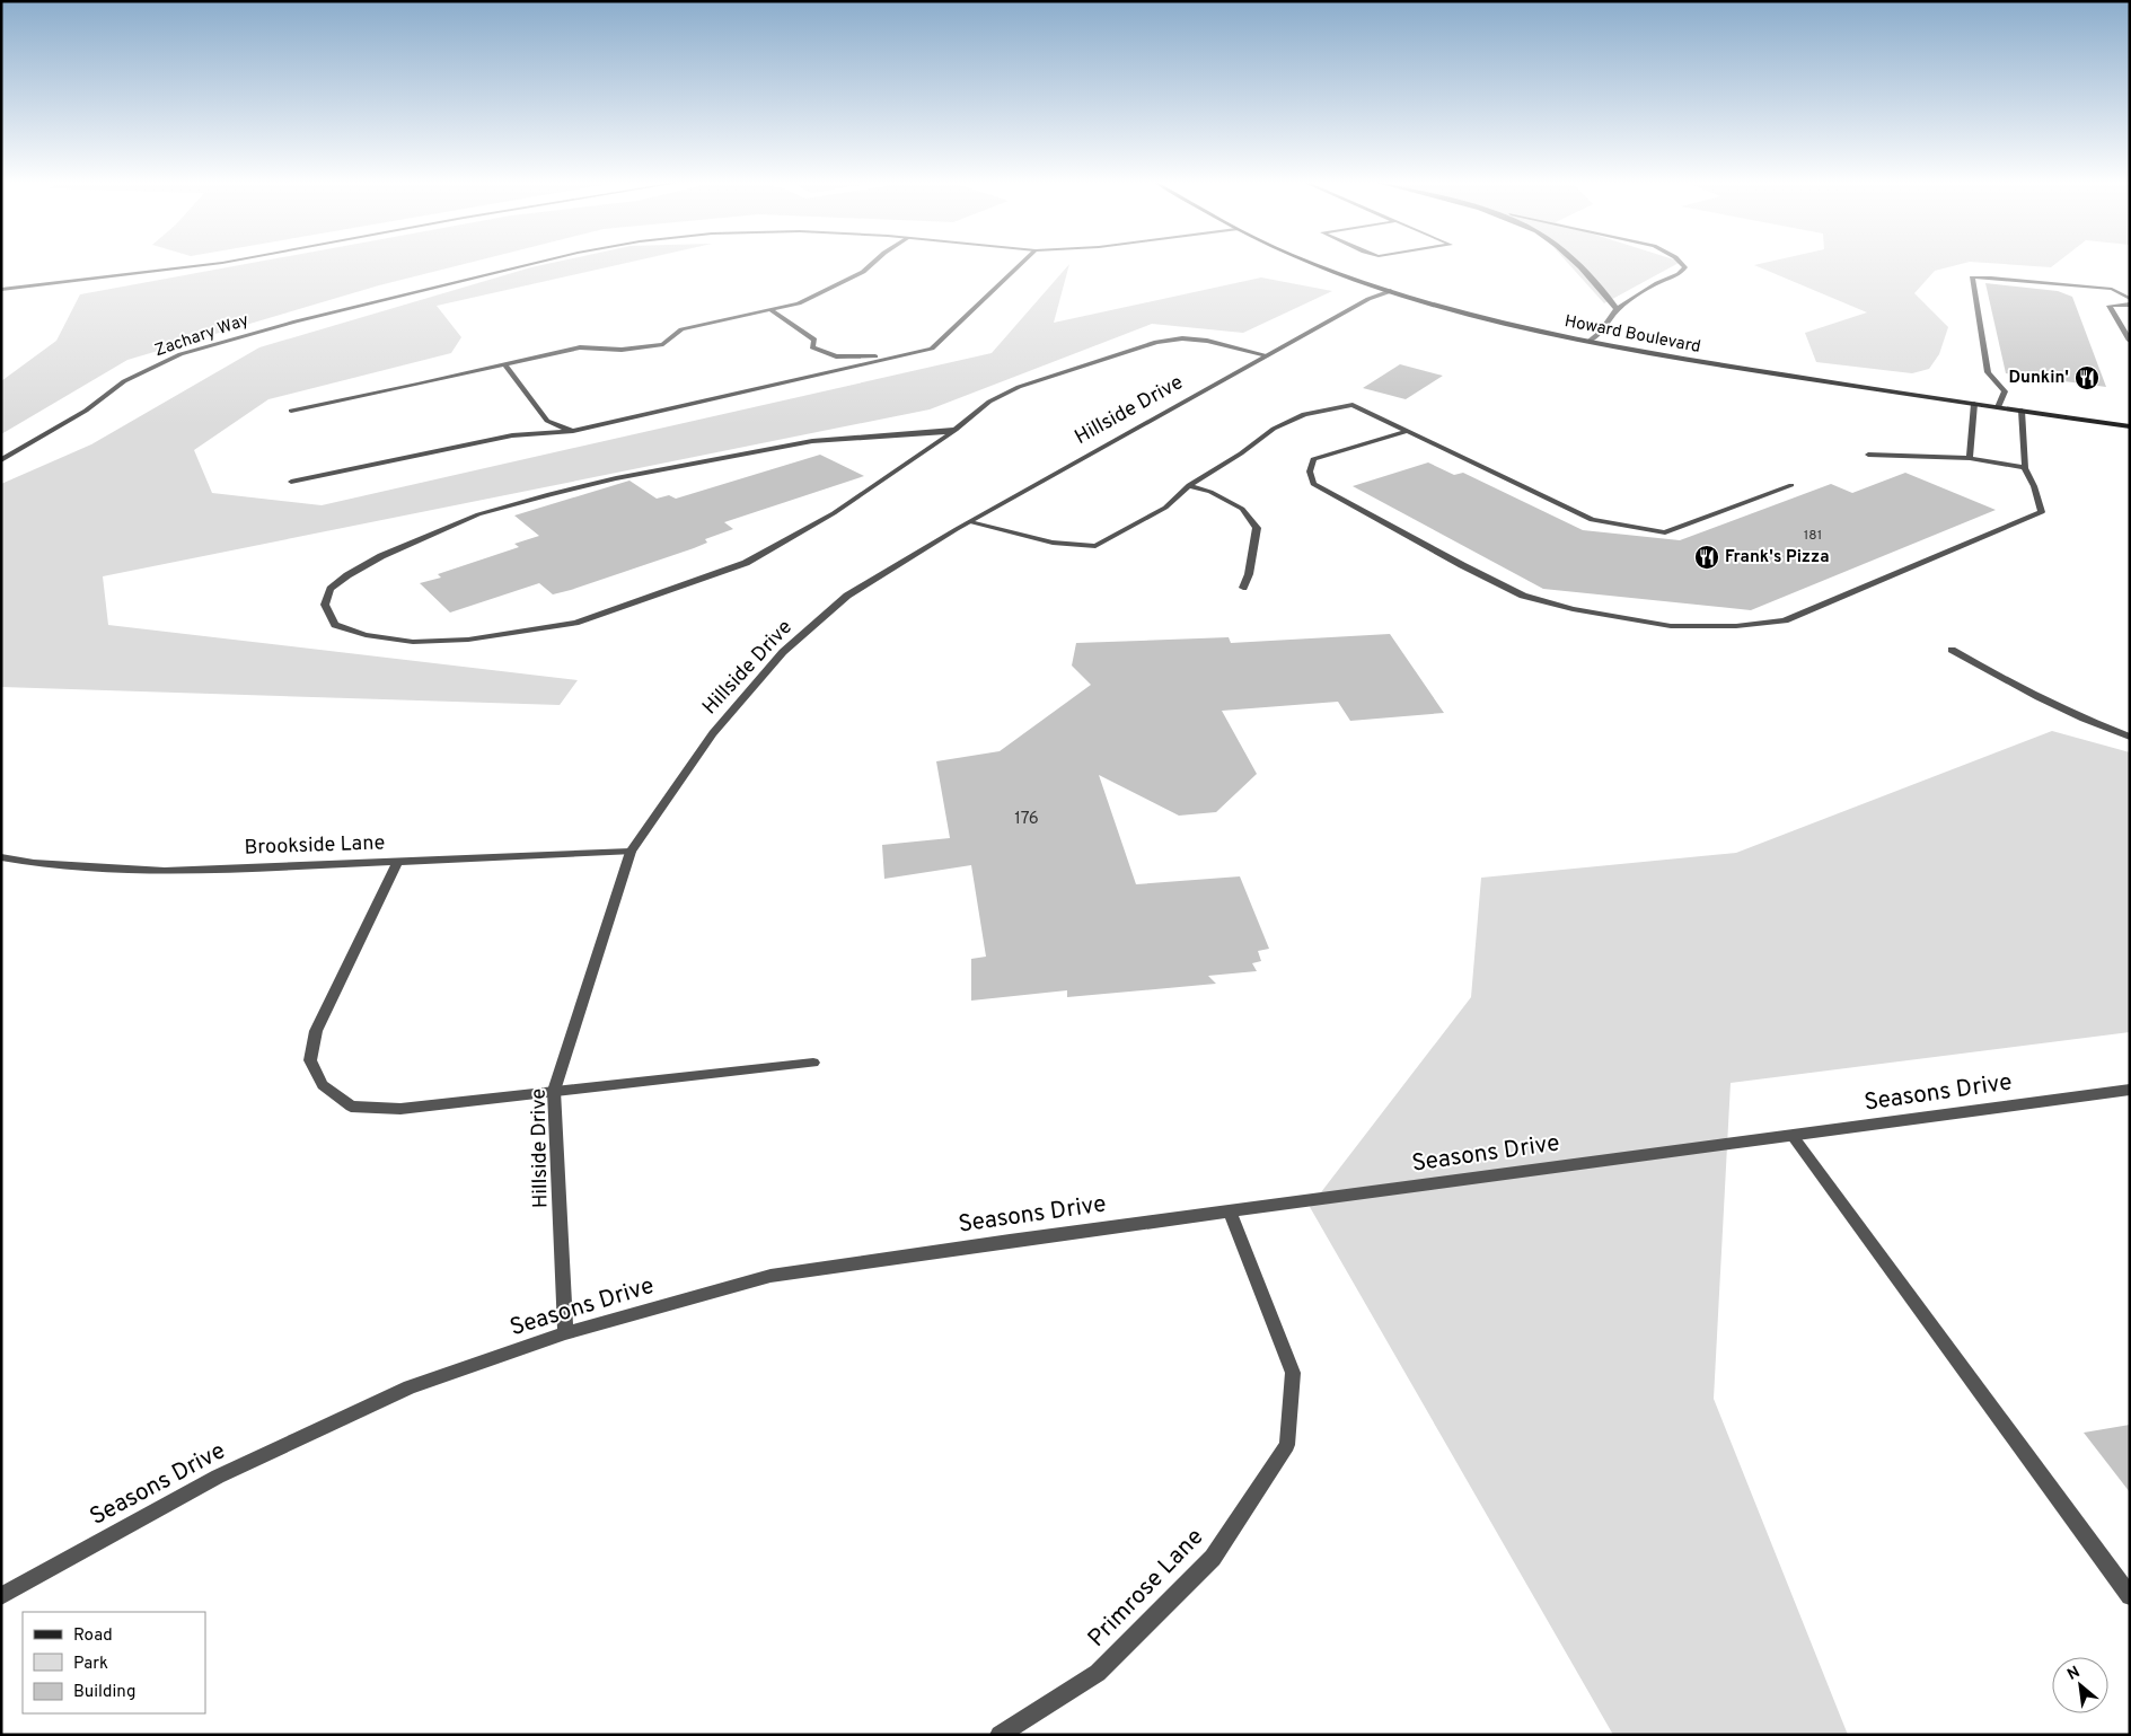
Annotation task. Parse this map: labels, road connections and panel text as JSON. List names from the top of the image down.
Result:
{
  "streets": {
    "main road": ["Howard Boulevard"],
    "street": [
      "Zachary Way",
      "Hillside Drive",
      "Brookside Lane",
      "Seasons Drive",
      "Primrose Lane"
    ]
  },
  "crossings": [
    ["Howard Boulevard", "Hillside Drive"],
    ["Hillside Drive", "Brookside Lane"],
    ["Hillside Drive", "Seasons Drive"],
    ["Seasons Drive", "Primrose Lane"]
  ],
  "places": {
    "restaurant": ["Dunkin'", "Frank's Pizza"]
  },
  "house_numbers": ["181", "176"],
  "legend": ["Road", "Park", "Building"],
  "north": "top left"
}
